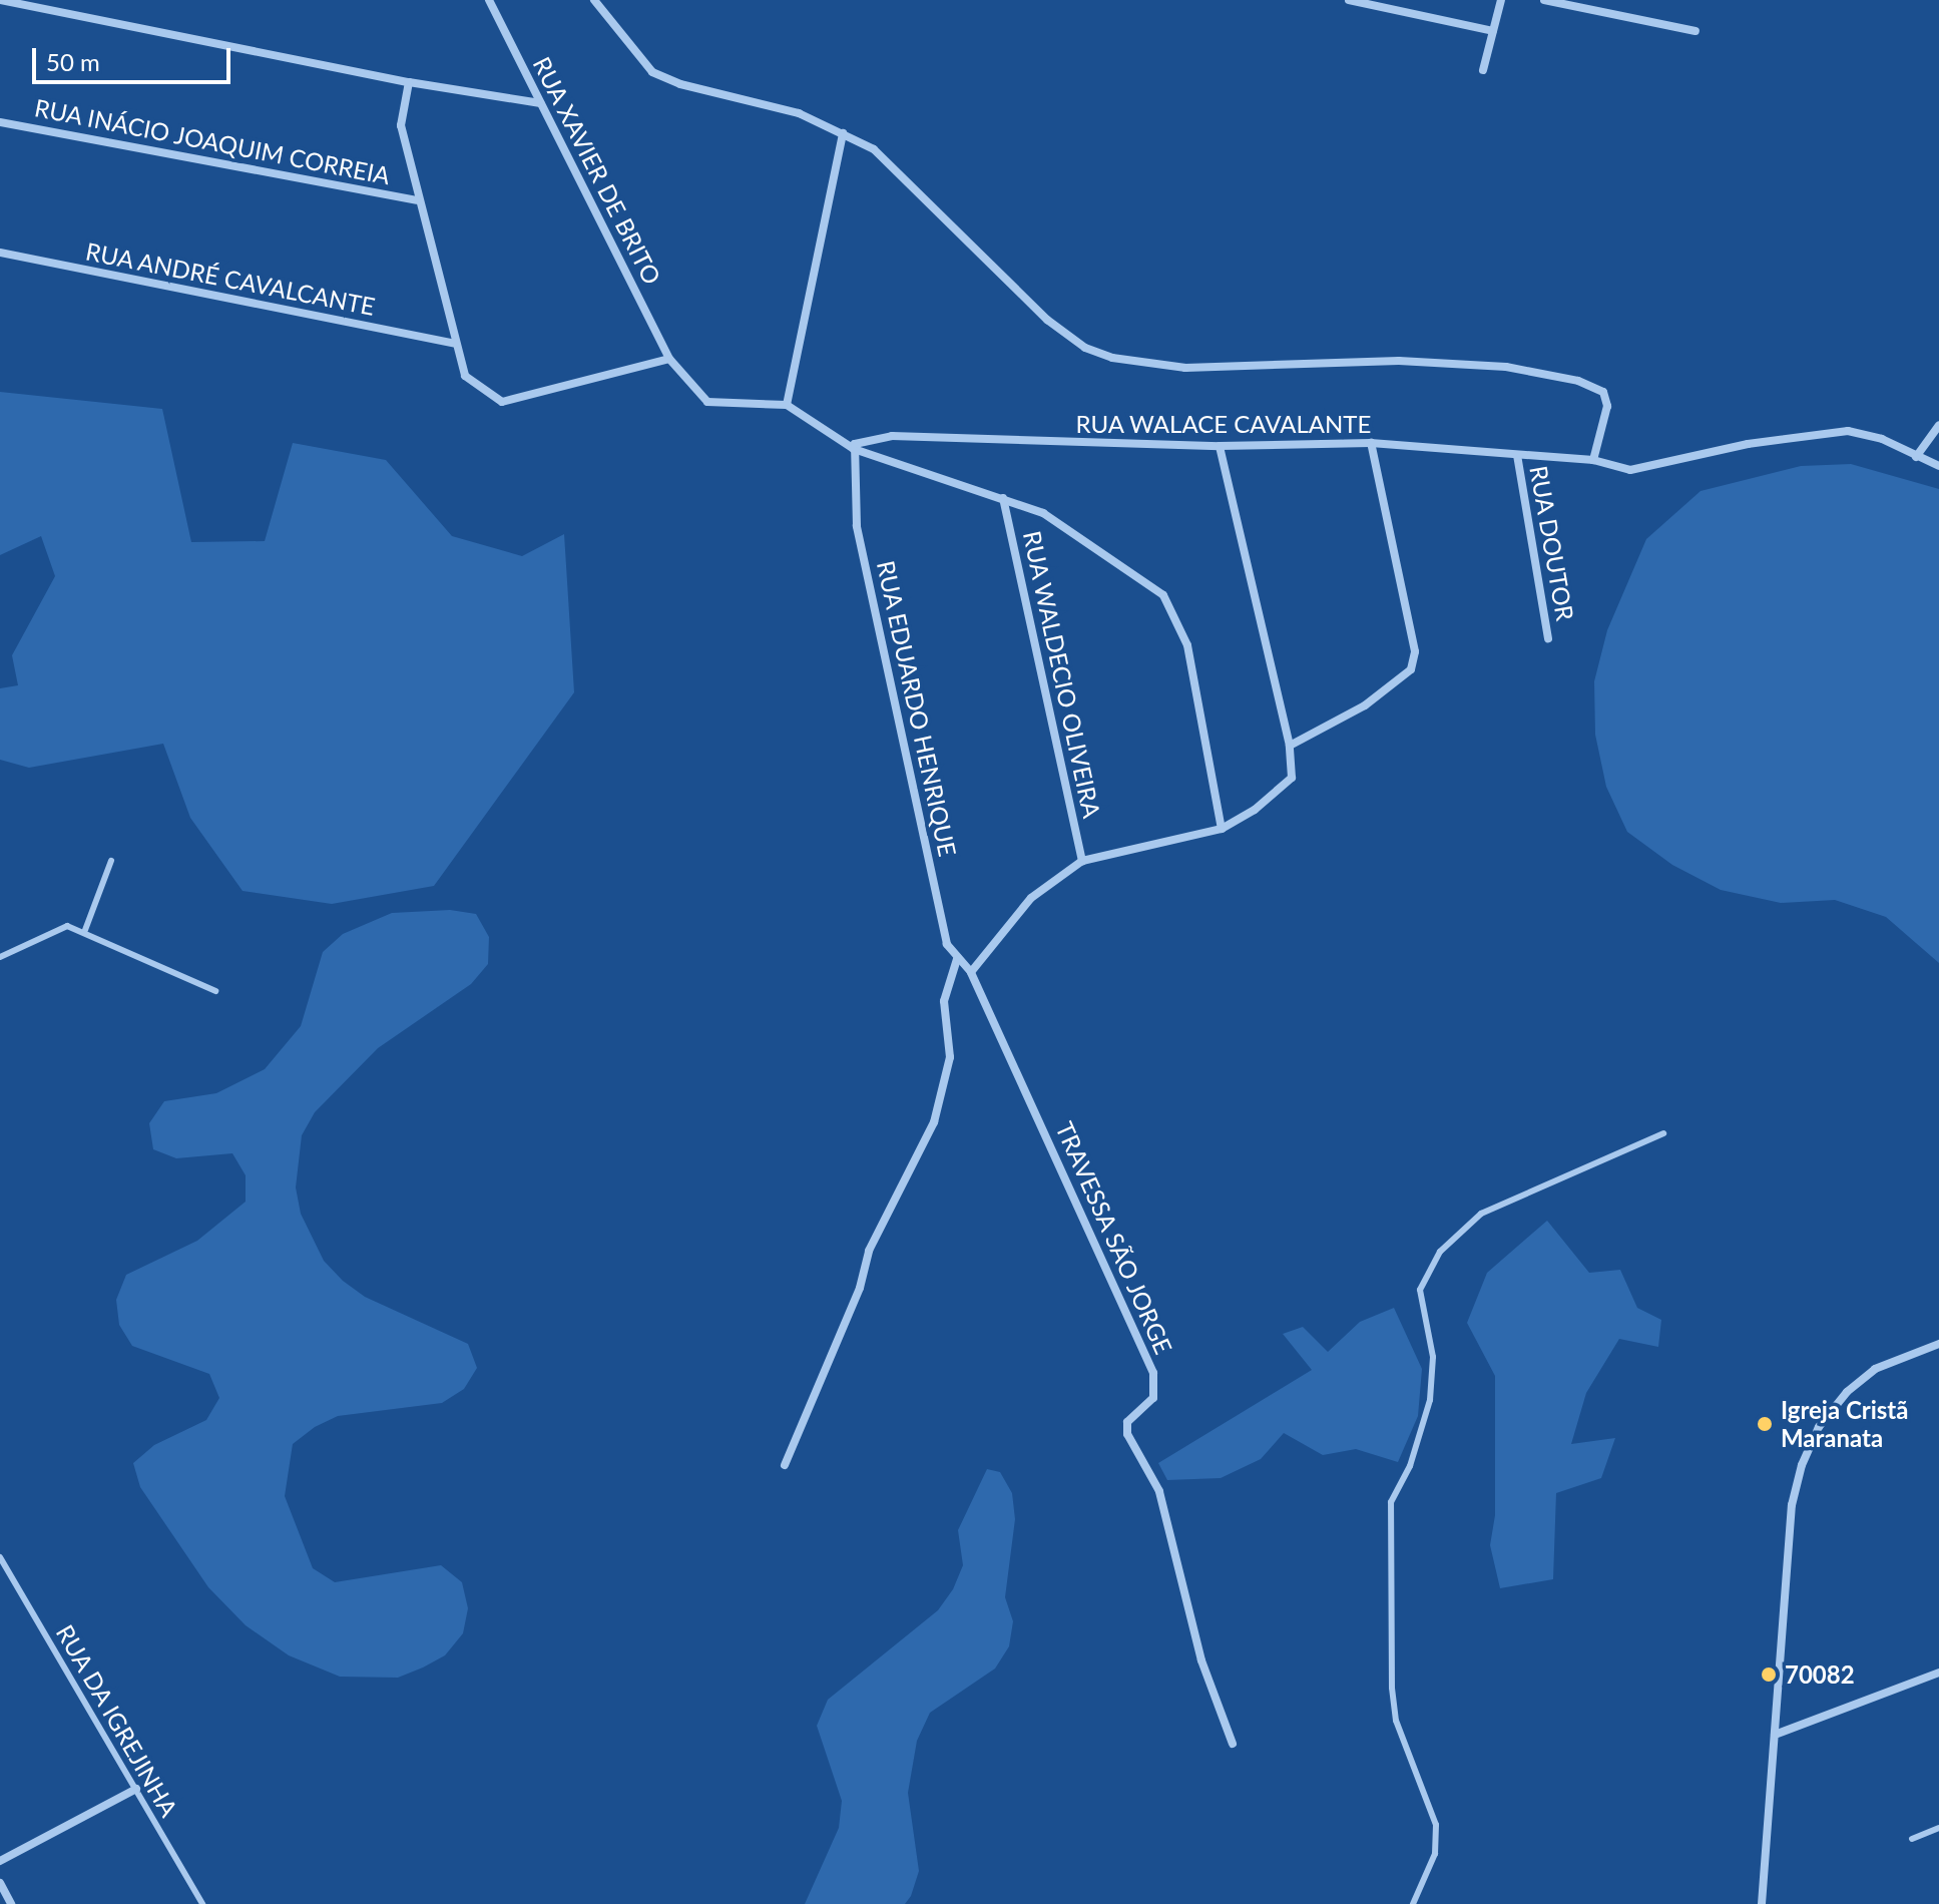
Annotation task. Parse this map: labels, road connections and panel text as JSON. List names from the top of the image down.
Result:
{
  "streets": {
    "street": [
      "RUA INÁCIO JOAQUIM CORREIA",
      "RUA XAVIER DE BRITO",
      "RUA ANDRÉ CAVALCANTE",
      "RUA WALACE CAVALANTE",
      "RUA DOUTOR",
      "RUA WALDECIO OLIVEIRA",
      "RUA EDUARDO HENRIQUE",
      "TRAVESSA SÃO JORGE"
    ],
    "lane": ["RUA DA IGREJINHA"]
  },
  "crossings": [
    ["RUA WALACE CAVALANTE", "RUA DOUTOR"],
    ["RUA WALACE CAVALANTE", "RUA EDUARDO HENRIQUE"],
    ["RUA EDUARDO HENRIQUE", "TRAVESSA SÃO JORGE"]
  ],
  "places": ["Igreja Cristã Maranata", "70082"],
  "scale_bar": "50 m"
}
